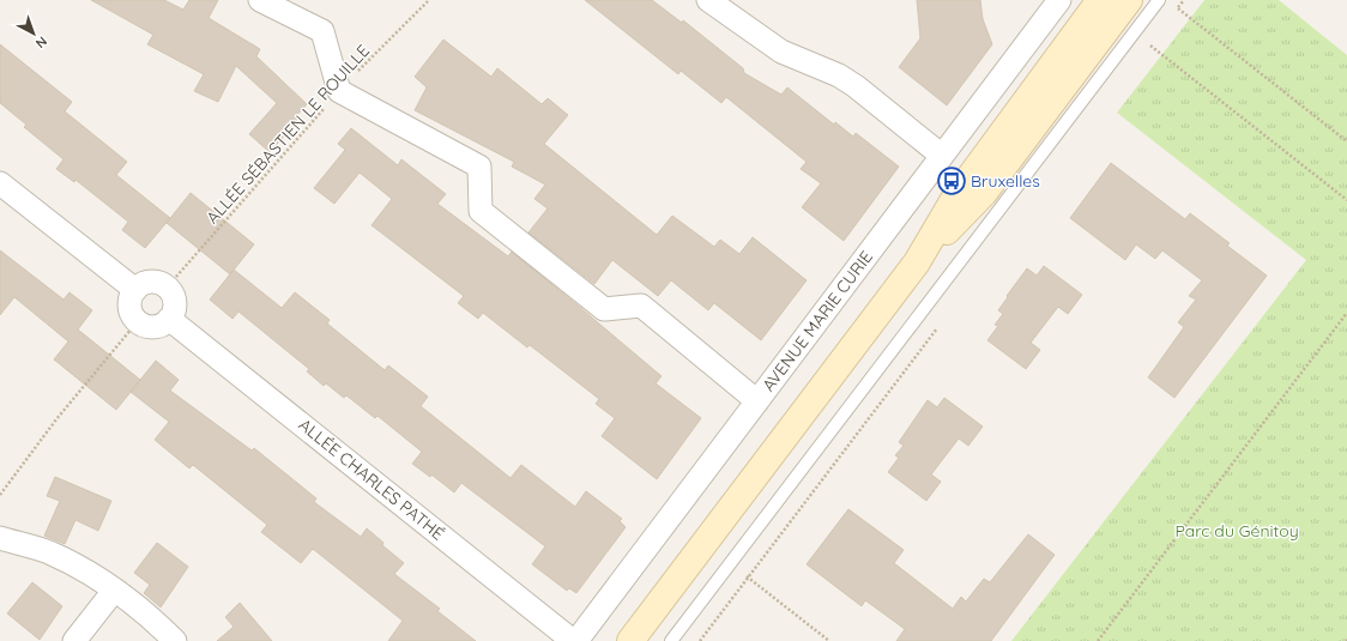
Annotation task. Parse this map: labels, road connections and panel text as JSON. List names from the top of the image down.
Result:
{
  "streets": {
    "street": ["AVENUE MARIE CURIE", "ALLÉE CHARLES PATHÉ"],
    "path": ["ALLÉE SÉBASTIEN LE ROUILLE"]
  },
  "crossings": [
    ["ALLÉE SÉBASTIEN LE ROUILLE", "ALLÉE CHARLES PATHÉ"],
    ["AVENUE MARIE CURIE", "ALLÉE CHARLES PATHÉ"]
  ],
  "parks": ["Parc du Génitoy"],
  "places": {
    "bus stop": ["Bruxelles"]
  },
  "north": "bottom right"
}
